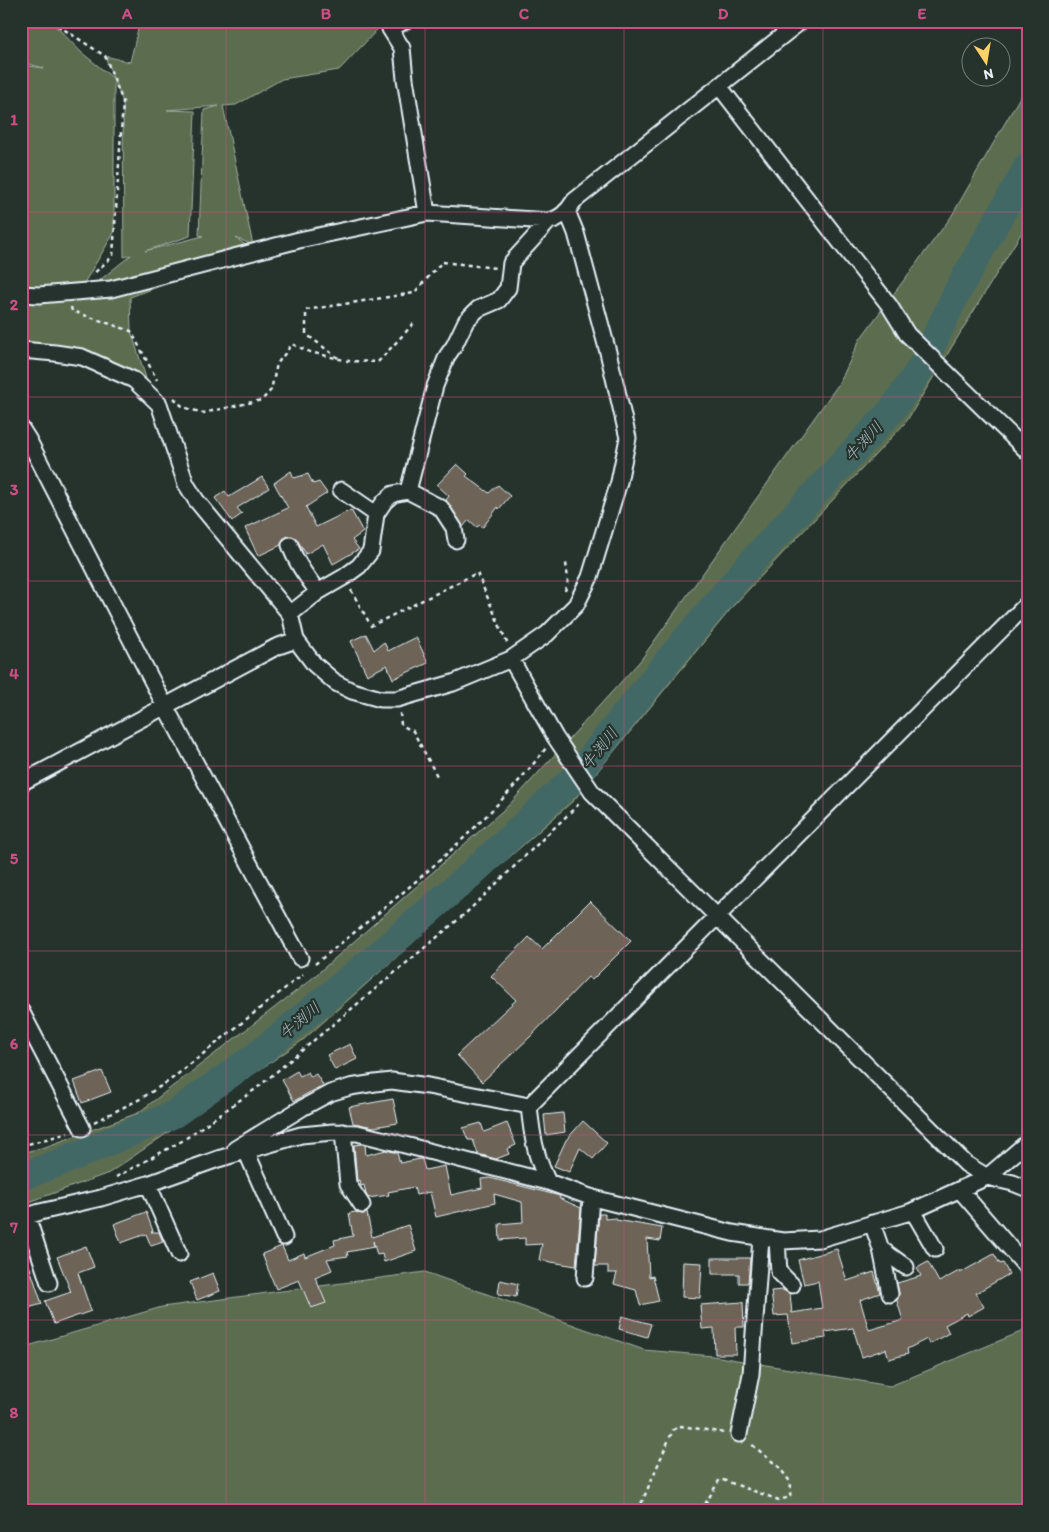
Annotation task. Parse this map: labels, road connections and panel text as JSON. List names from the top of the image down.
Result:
{
  "water": ["牛渕川"],
  "north": "bottom",
  "grid": {
    "columns": [
      "A",
      "B",
      "C",
      "D",
      "E"
    ],
    "rows": [
      "1",
      "2",
      "3",
      "4",
      "5",
      "6",
      "7",
      "8"
    ]
  }
}
